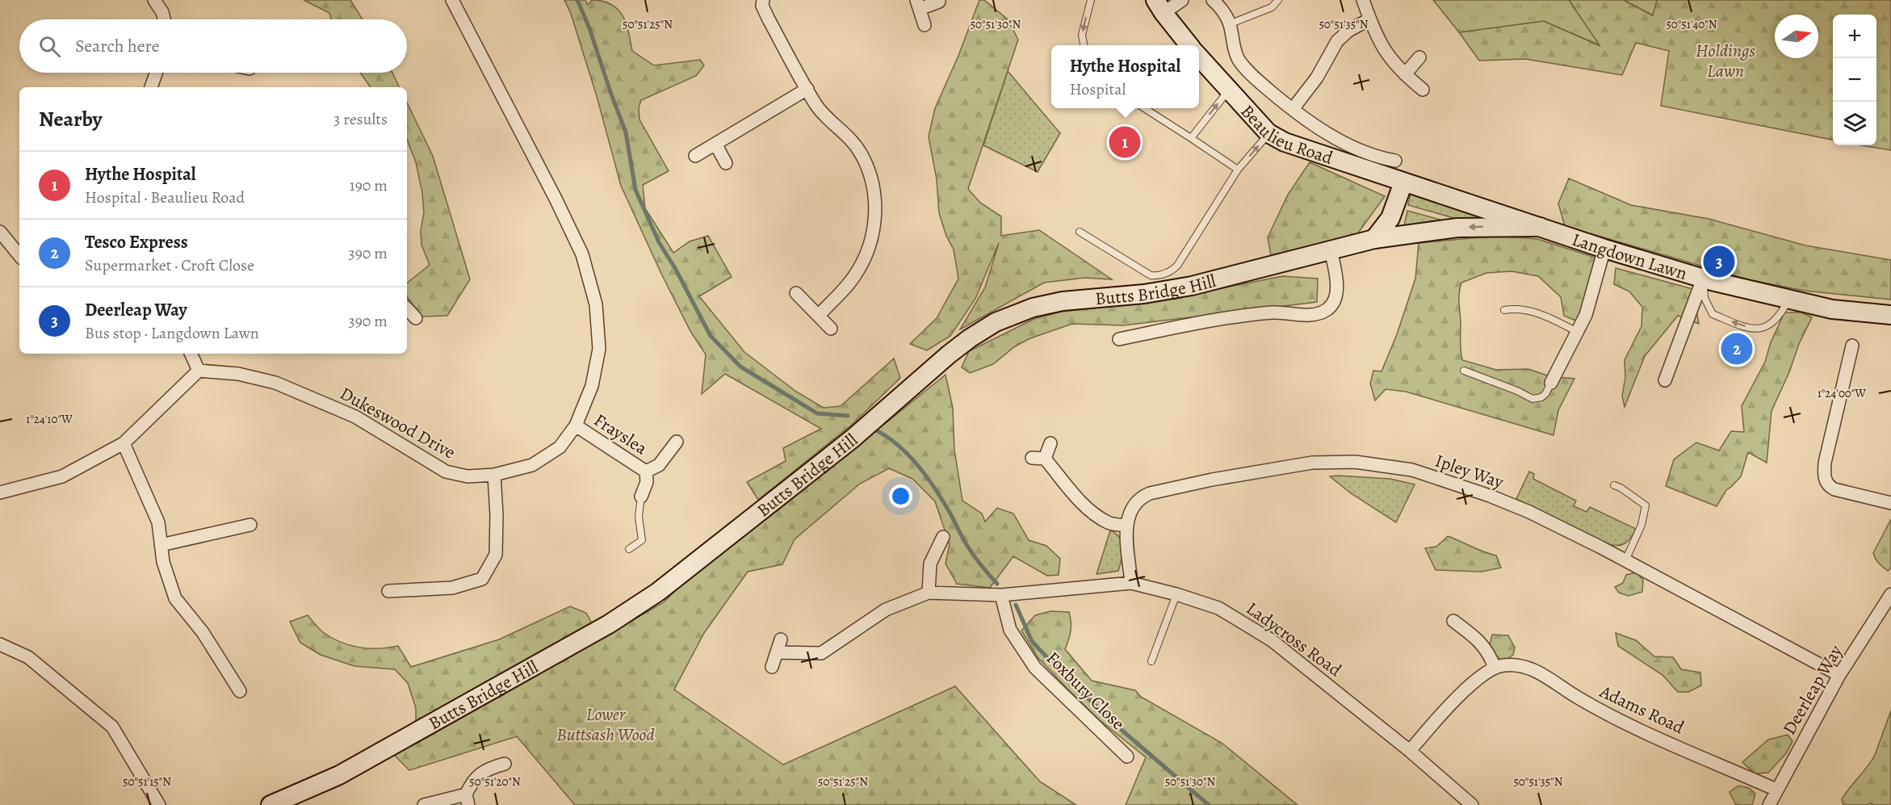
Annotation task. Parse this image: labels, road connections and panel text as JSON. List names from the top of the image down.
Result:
{
  "streets": {
    "street": [
      "Beaulieu Road",
      "Langdown Lawn",
      "Butts Bridge Hill",
      "Dukeswood Drive",
      "Frayslea",
      "Ipley Way",
      "Ladycross Road",
      "Deerleap Way",
      "Foxbury Close",
      "Adams Road"
    ]
  },
  "crossings": [
    ["Beaulieu Road", "Langdown Lawn"],
    ["Beaulieu Road", "Butts Bridge Hill"],
    ["Langdown Lawn", "Butts Bridge Hill"],
    ["Dukeswood Drive", "Frayslea"],
    ["Ipley Way", "Ladycross Road"],
    ["Ipley Way", "Deerleap Way"],
    ["Ladycross Road", "Foxbury Close"],
    ["Deerleap Way", "Adams Road"]
  ],
  "parks": ["Holdings Lawn", "Lower Buttsash Wood"],
  "north": "right",
  "page": {
    "map_buttons": ["+", "−"],
    "search": "Search here",
    "popup": ["Hythe Hospital", "Hospital"],
    "heading": ["Nearby", "3 results"],
    "pins": ["1", "3", "2"],
    "list": [
      {
        "mark": "1",
        "name": "Hythe Hospital",
        "note": "Hospital · Beaulieu Road",
        "value": "190 m"
      },
      {
        "mark": "2",
        "name": "Tesco Express",
        "note": "Supermarket · Croft Close",
        "value": "390 m"
      },
      {
        "mark": "3",
        "name": "Deerleap Way",
        "note": "Bus stop · Langdown Lawn",
        "value": "390 m"
      }
    ]
  },
  "coordinates": [
    "50°51'25\"N",
    "50°51'30\"N",
    "50°51'35\"N",
    "50°51'40\"N",
    "1°24'00\"W",
    "1°24'10\"W",
    "50°51'15\"N",
    "50°51'20\"N"
  ]
}
